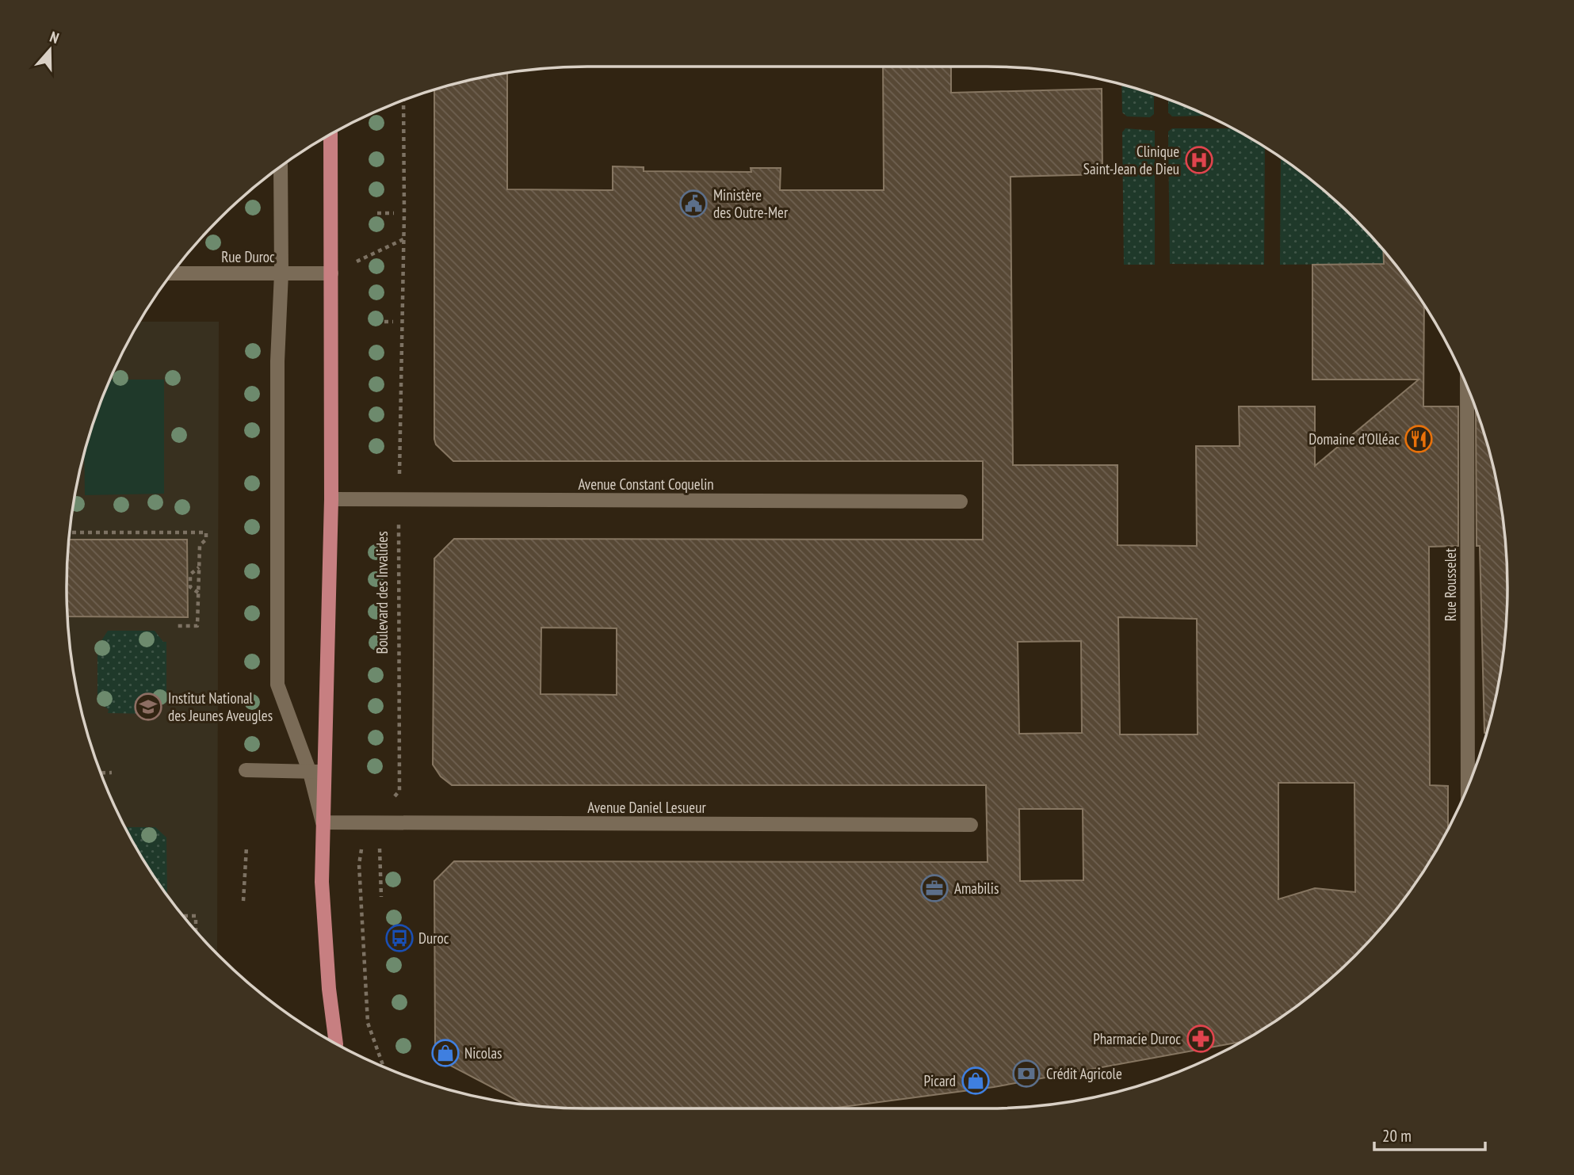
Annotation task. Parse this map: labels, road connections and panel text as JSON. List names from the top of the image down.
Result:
{
  "streets": {
    "street": [
      "Rue Duroc",
      "Avenue Constant Coquelin",
      "Rue Rousselet",
      "Avenue Daniel Lesueur"
    ],
    "path": ["Boulevard des Invalides"]
  },
  "crossings": [
    ["Avenue Constant Coquelin", "Boulevard des Invalides"],
    ["Boulevard des Invalides", "Avenue Daniel Lesueur"]
  ],
  "places": {
    "hospital": ["Clinique Saint-Jean de Dieu"],
    "public building": ["Ministère des Outre-Mer"],
    "restaurant": ["Domaine d’Olléac"],
    "school or university": ["Institut National des Jeunes Aveugles"],
    "office": ["Amabilis"],
    "bus stop": ["Duroc"],
    "pharmacy": ["Pharmacie Duroc"],
    "shop": ["Nicolas", "Picard"],
    "bank": ["Crédit Agricole"]
  },
  "scale_bar": "20 m",
  "north": "top"
}
